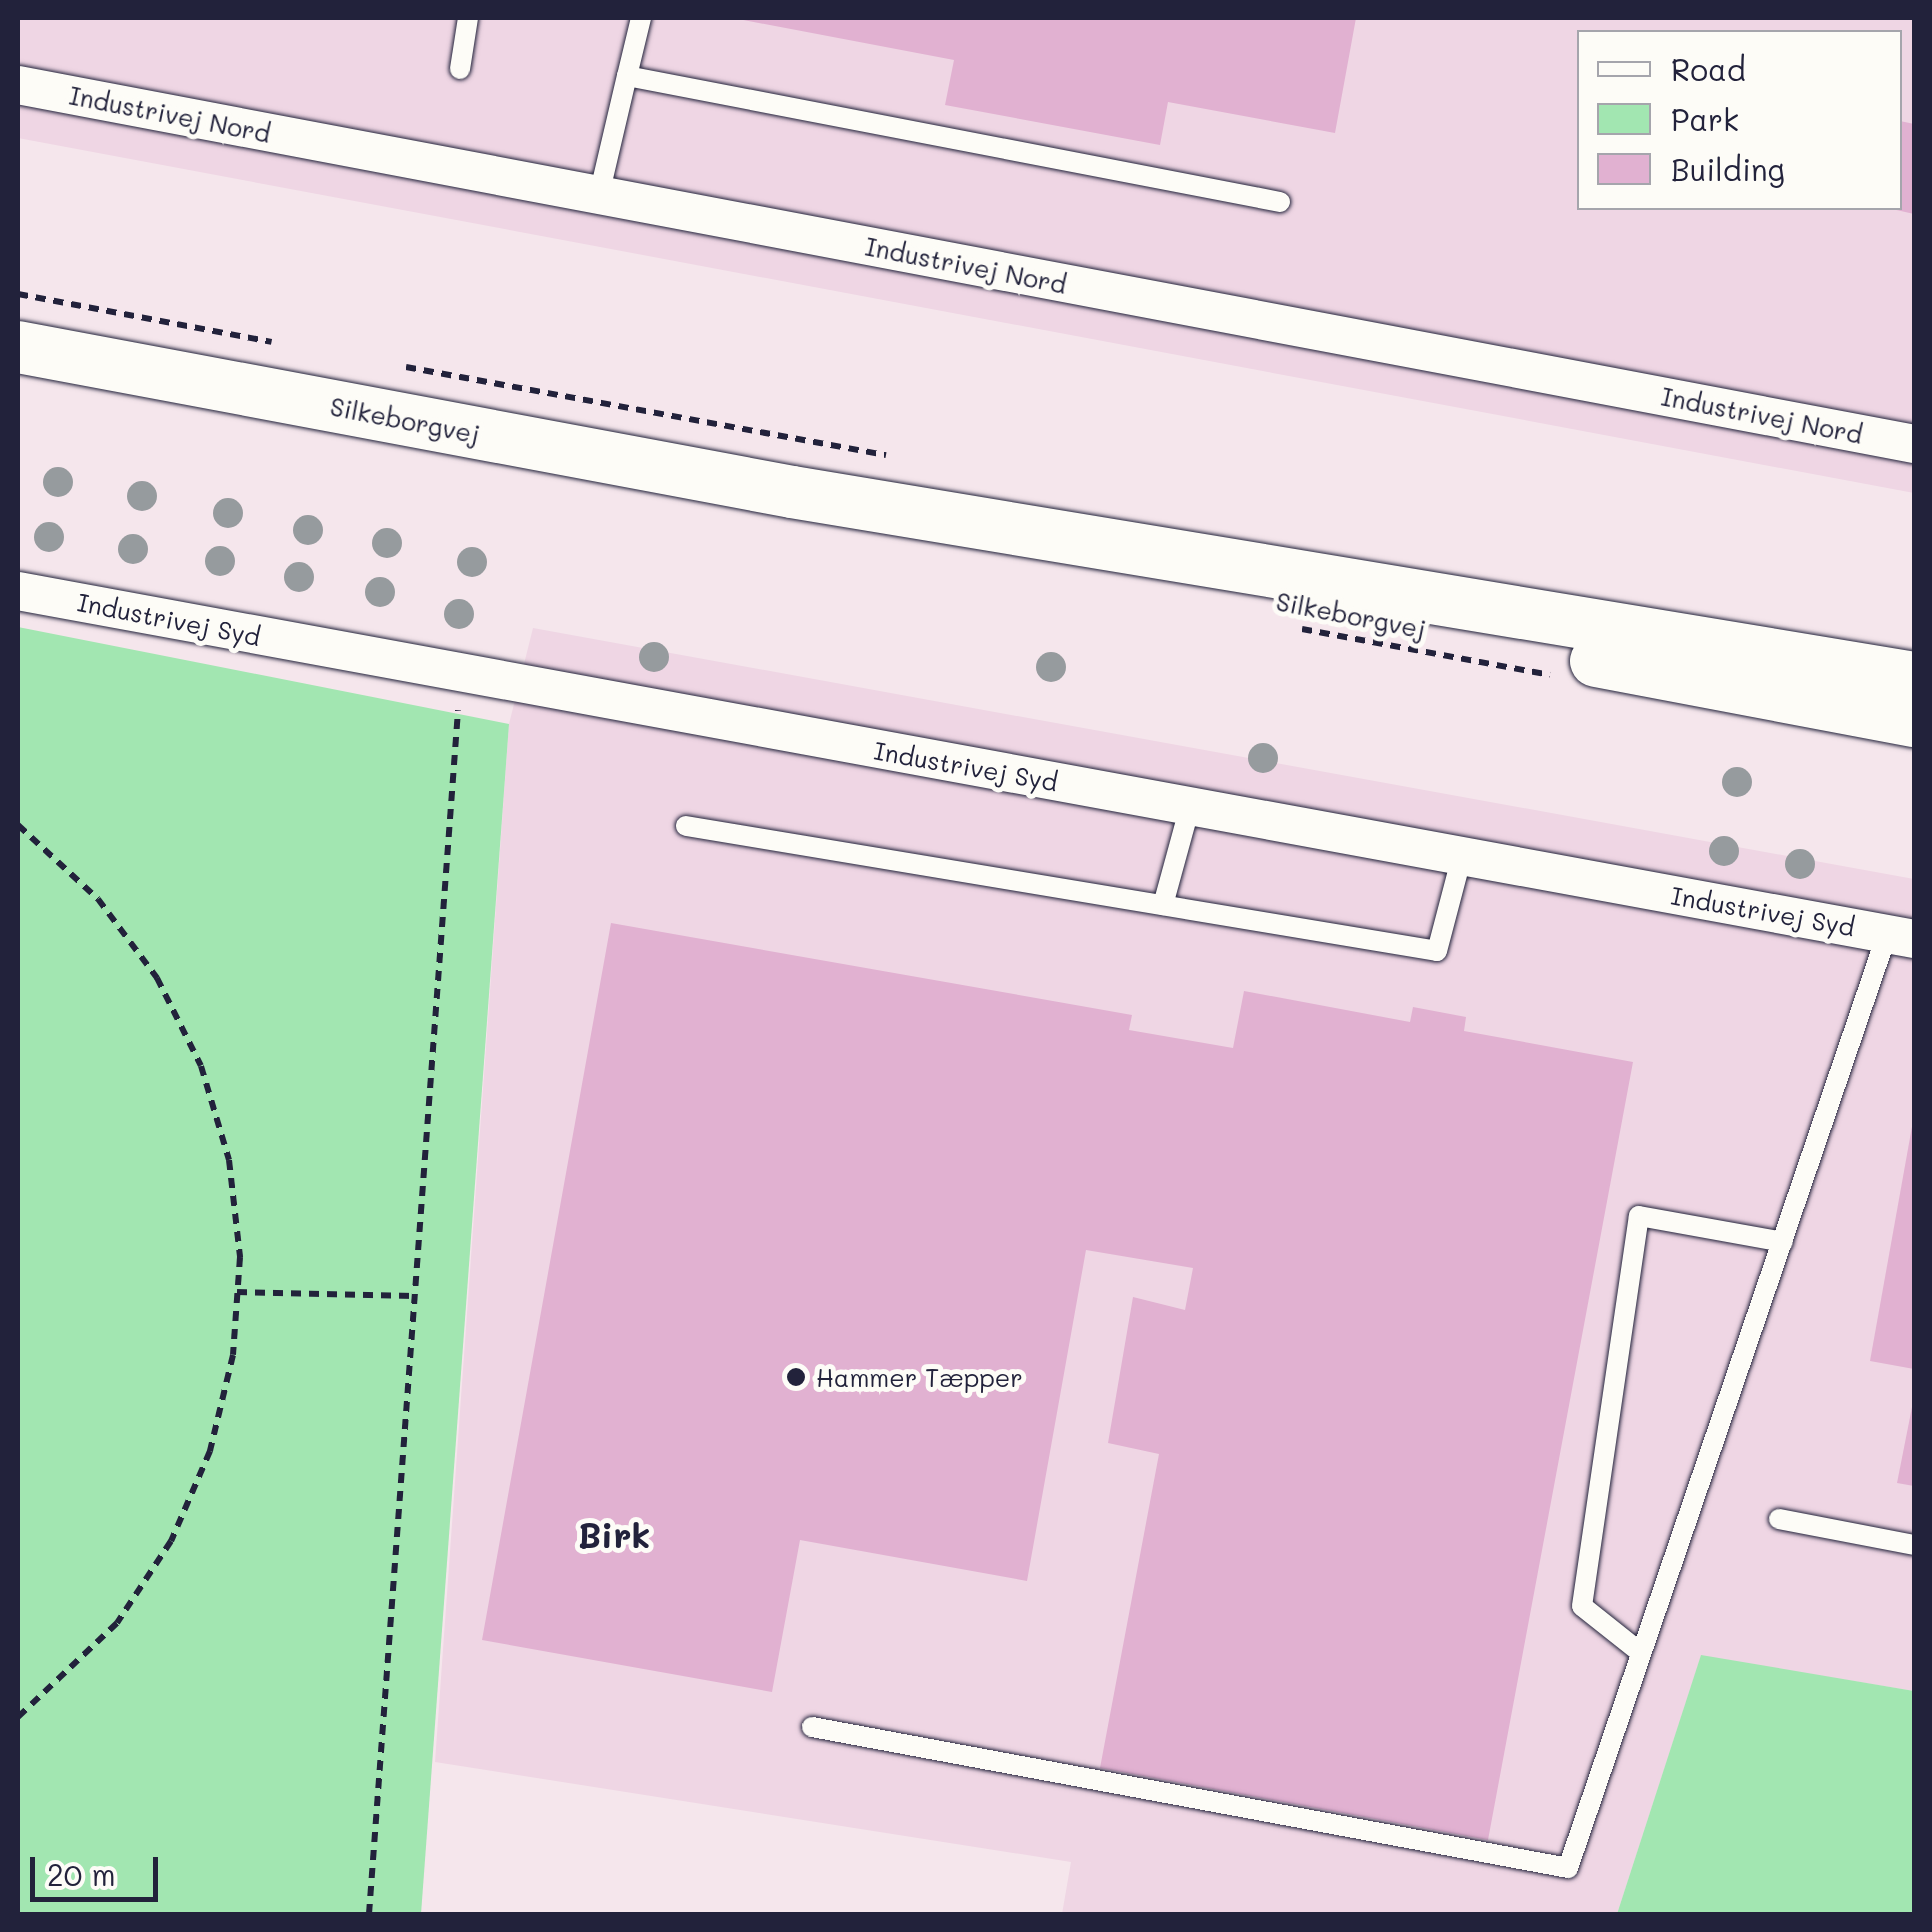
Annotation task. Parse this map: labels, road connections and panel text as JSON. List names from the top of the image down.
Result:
{
  "streets": {
    "main road": ["Silkeborgvej"],
    "street": ["Industrivej Nord", "Industrivej Syd"]
  },
  "districts": ["Birk"],
  "places": ["Hammer Tæpper"],
  "legend": ["Road", "Park", "Building"],
  "scale_bar": "20 m"
}
